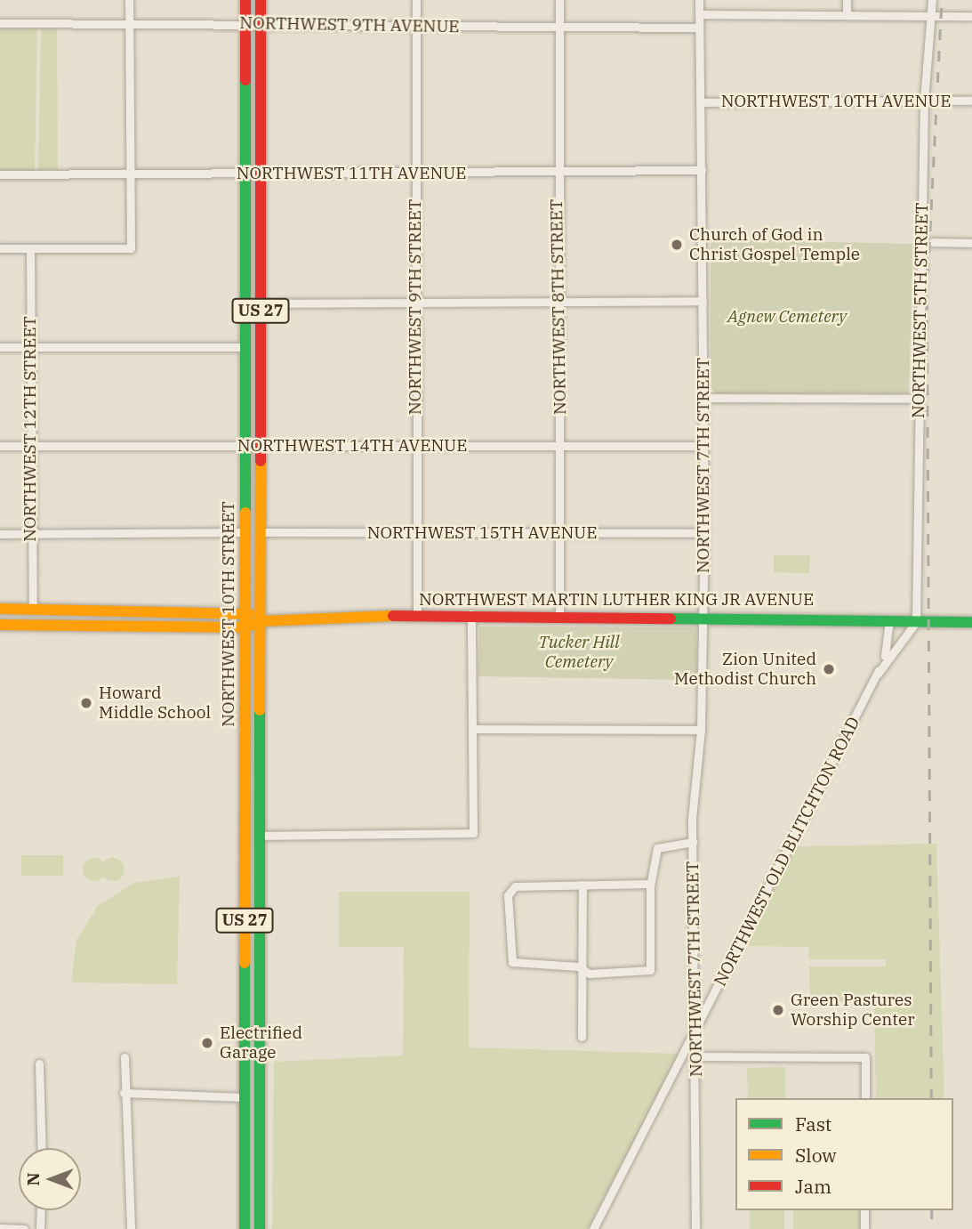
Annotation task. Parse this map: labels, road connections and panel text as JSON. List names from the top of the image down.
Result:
{
  "streets": {
    "main road": ["US 27", "NORTHWEST MARTIN LUTHER KING JR AVENUE", "NORTHWEST 10TH STREET"],
    "street": [
      "NORTHWEST 9TH AVENUE",
      "NORTHWEST 10TH AVENUE",
      "NORTHWEST 11TH AVENUE",
      "NORTHWEST 9TH STREET",
      "NORTHWEST 8TH STREET",
      "NORTHWEST 5TH STREET",
      "NORTHWEST 12TH STREET",
      "NORTHWEST 14TH AVENUE",
      "NORTHWEST 7TH STREET",
      "NORTHWEST 15TH AVENUE",
      "NORTHWEST OLD BLITCHTON ROAD"
    ]
  },
  "crossings": [
    ["NORTHWEST 9TH AVENUE", "NORTHWEST 9TH STREET"],
    ["NORTHWEST 9TH AVENUE", "NORTHWEST 8TH STREET"],
    ["NORTHWEST 9TH AVENUE", "NORTHWEST 7TH STREET"],
    ["NORTHWEST 9TH AVENUE", "NORTHWEST 10TH STREET"],
    ["NORTHWEST 10TH AVENUE", "NORTHWEST 5TH STREET"],
    ["NORTHWEST 10TH AVENUE", "NORTHWEST 7TH STREET"],
    ["NORTHWEST 11TH AVENUE", "NORTHWEST 9TH STREET"],
    ["NORTHWEST 11TH AVENUE", "NORTHWEST 8TH STREET"],
    ["NORTHWEST 11TH AVENUE", "NORTHWEST 7TH STREET"],
    ["NORTHWEST 11TH AVENUE", "NORTHWEST 10TH STREET"],
    ["NORTHWEST 9TH STREET", "NORTHWEST 14TH AVENUE"],
    ["NORTHWEST 9TH STREET", "NORTHWEST 15TH AVENUE"],
    ["NORTHWEST 9TH STREET", "NORTHWEST MARTIN LUTHER KING JR AVENUE"],
    ["NORTHWEST 8TH STREET", "NORTHWEST 14TH AVENUE"],
    ["NORTHWEST 8TH STREET", "NORTHWEST 15TH AVENUE"],
    ["NORTHWEST 8TH STREET", "NORTHWEST MARTIN LUTHER KING JR AVENUE"],
    ["NORTHWEST 5TH STREET", "NORTHWEST MARTIN LUTHER KING JR AVENUE"],
    ["NORTHWEST 5TH STREET", "NORTHWEST OLD BLITCHTON ROAD"],
    ["NORTHWEST 12TH STREET", "NORTHWEST 14TH AVENUE"],
    ["NORTHWEST 14TH AVENUE", "NORTHWEST 7TH STREET"],
    ["NORTHWEST 14TH AVENUE", "NORTHWEST 10TH STREET"],
    ["NORTHWEST 7TH STREET", "NORTHWEST 15TH AVENUE"],
    ["NORTHWEST 7TH STREET", "NORTHWEST MARTIN LUTHER KING JR AVENUE"],
    ["NORTHWEST 7TH STREET", "NORTHWEST OLD BLITCHTON ROAD"],
    ["NORTHWEST 15TH AVENUE", "NORTHWEST 10TH STREET"],
    ["NORTHWEST MARTIN LUTHER KING JR AVENUE", "NORTHWEST 10TH STREET"],
    ["NORTHWEST MARTIN LUTHER KING JR AVENUE", "NORTHWEST OLD BLITCHTON ROAD"]
  ],
  "parks": ["Agnew Cemetery", "Tucker Hill Cemetery"],
  "places": [
    "Church of God in Christ Gospel Temple",
    "Zion United Methodist Church",
    "Howard Middle School",
    "Green Pastures Worship Center",
    "Electrified Garage"
  ],
  "legend": ["Fast", "Slow", "Jam"],
  "north": "left"
}
